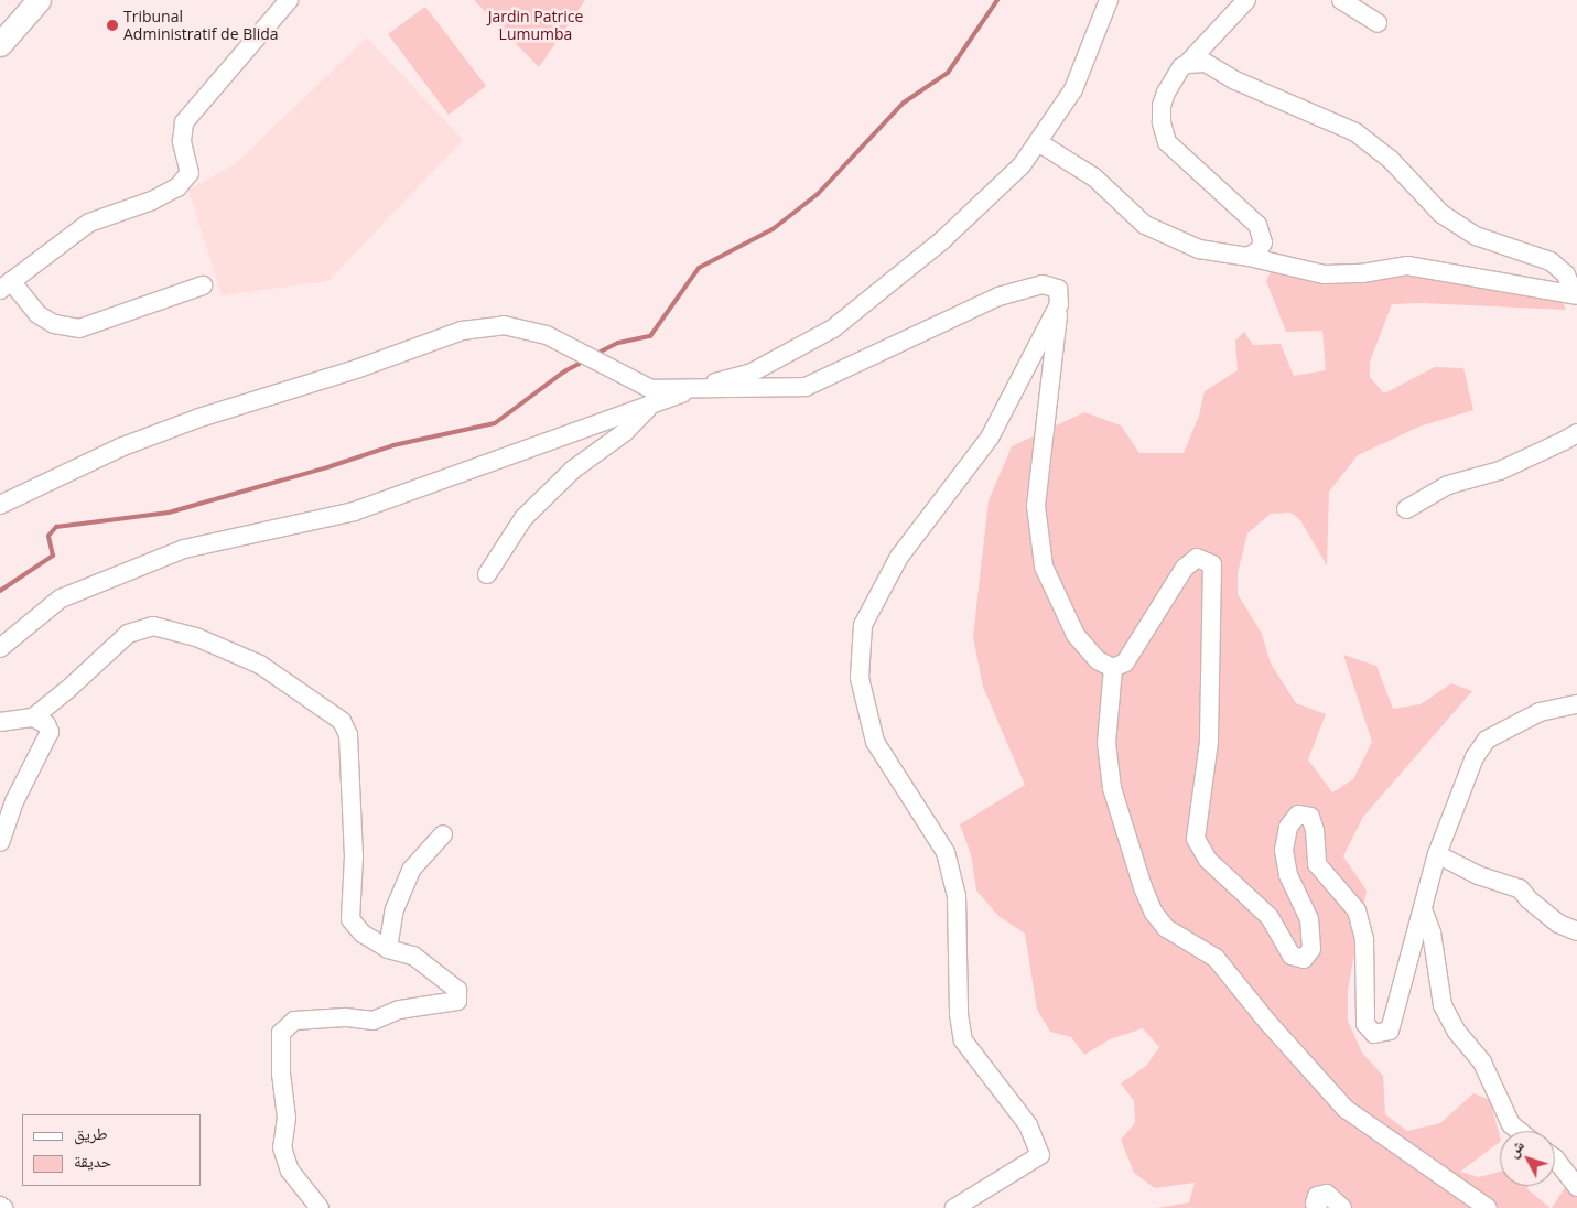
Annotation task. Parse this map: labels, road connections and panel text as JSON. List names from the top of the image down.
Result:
{
  "parks": ["Jardin Patrice Lumumba"],
  "places": ["Tribunal Administratif de Blida"],
  "legend": ["طريق", "حديقة"],
  "north": "top left"
}
